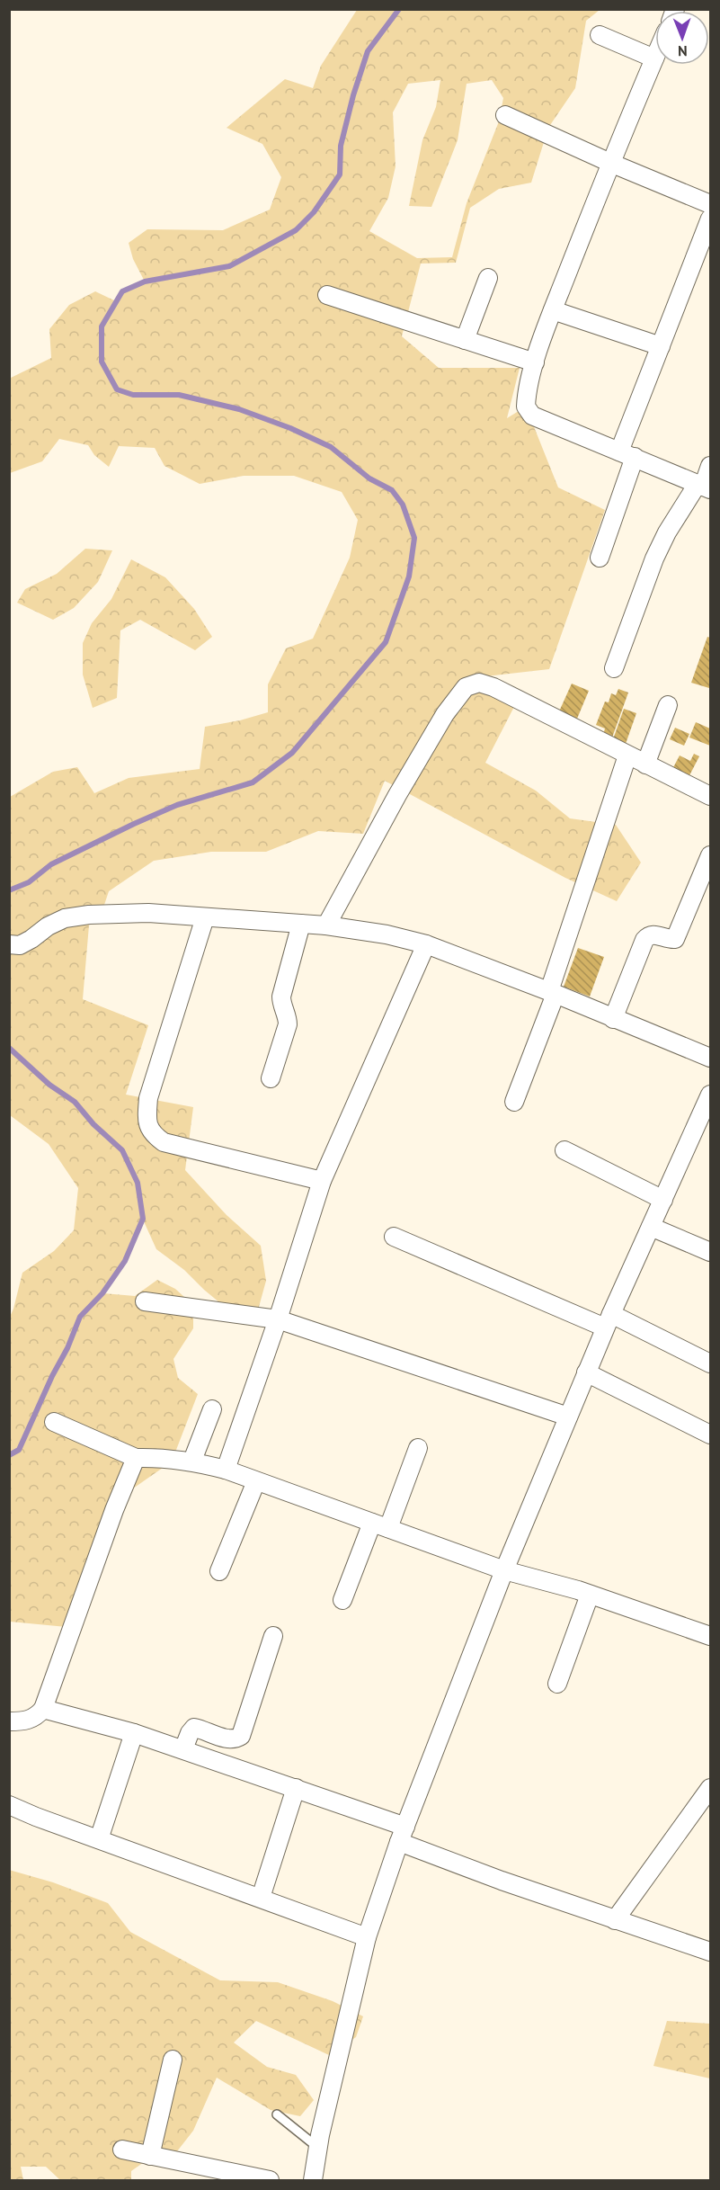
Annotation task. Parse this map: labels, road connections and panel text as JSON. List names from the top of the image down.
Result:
{
  "north": "bottom"
}
